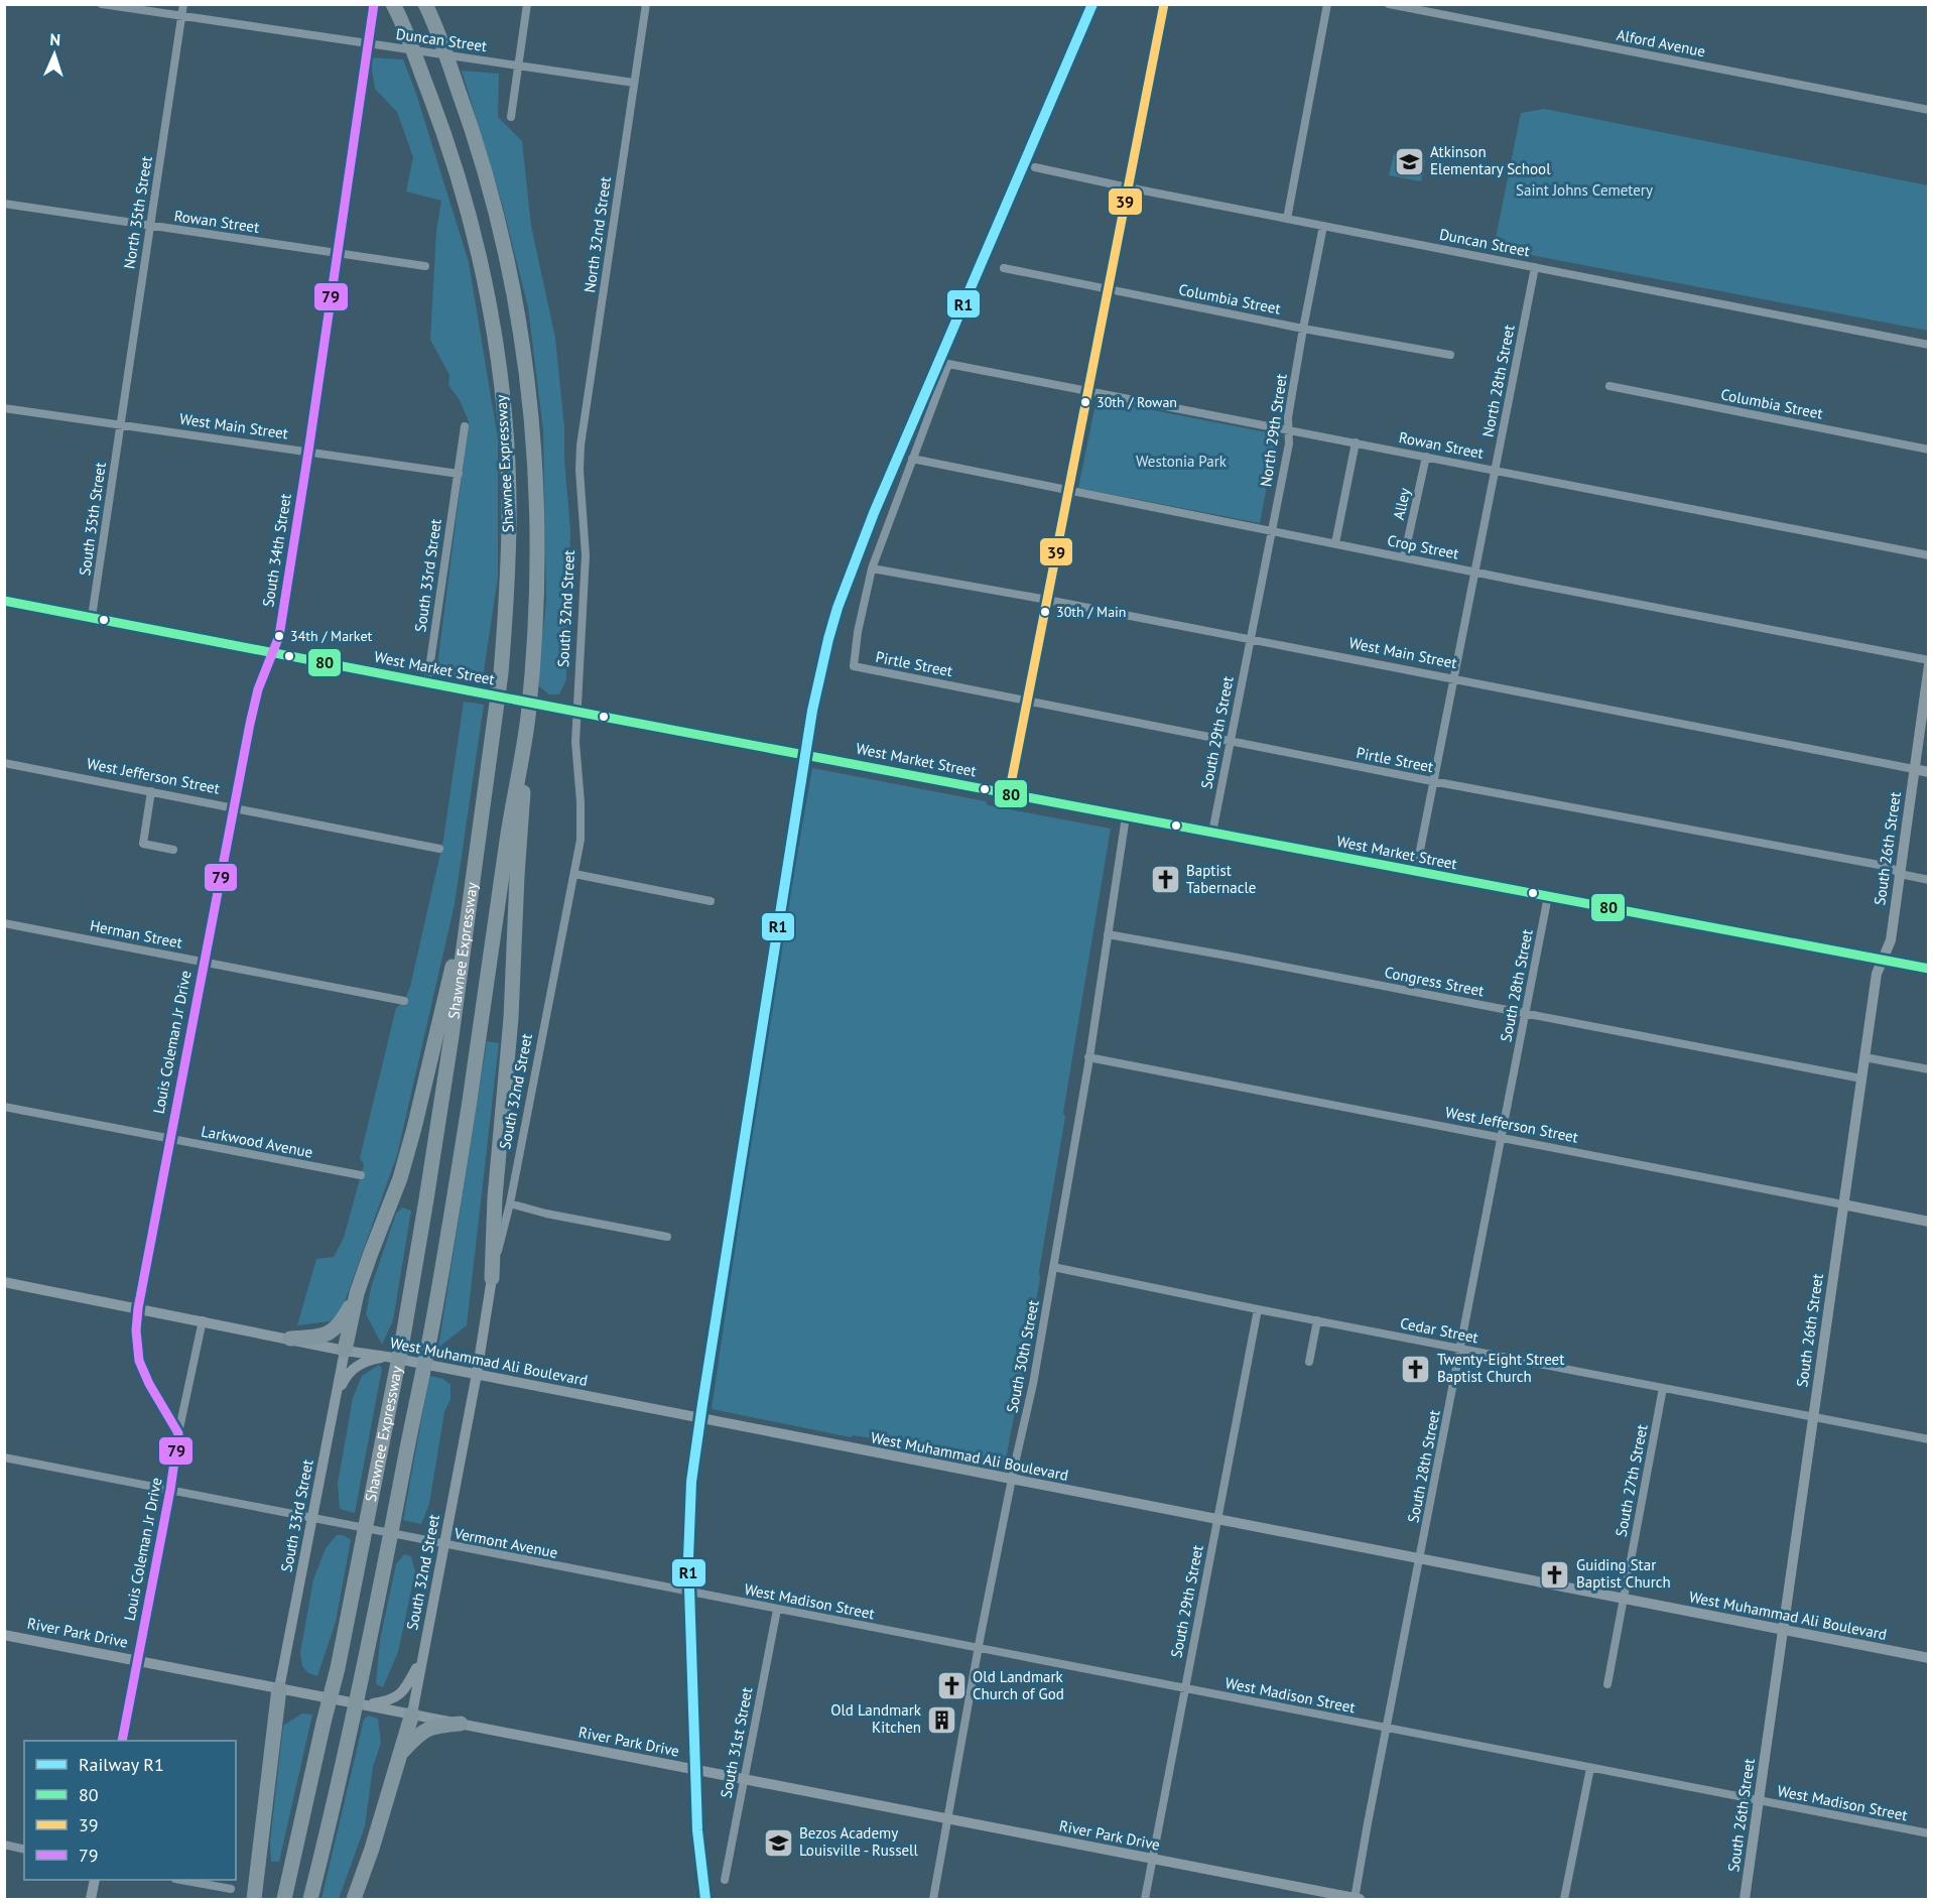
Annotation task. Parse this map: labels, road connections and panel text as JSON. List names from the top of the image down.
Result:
{
  "streets": {
    "highway": ["Shawnee Expressway"],
    "street": [
      "Duncan Street",
      "Alford Avenue",
      "North 35th Street",
      "Rowan Street",
      "North 32nd Street",
      "Columbia Street",
      "North 28th Street",
      "West Main Street",
      "North 29th Street",
      "Alley",
      "South 35th Street",
      "Crop Street",
      "South 34th Street",
      "South 33rd Street",
      "South 32nd Street",
      "Pirtle Street",
      "West Market Street",
      "South 29th Street",
      "West Jefferson Street",
      "South 26th Street",
      "Herman Street",
      "Congress Street",
      "South 28th Street",
      "Louis Coleman Jr Drive",
      "Larkwood Avenue",
      "Cedar Street",
      "South 30th Street",
      "West Muhammad Ali Boulevard",
      "South 27th Street",
      "Vermont Avenue",
      "West Madison Street",
      "River Park Drive",
      "South 31st Street"
    ]
  },
  "crossings": [
    ["Duncan Street", "North 35th Street"],
    ["Duncan Street", "North 32nd Street"],
    ["Duncan Street", "North 28th Street"],
    ["Duncan Street", "North 29th Street"],
    ["Duncan Street", "South 34th Street"],
    ["North 35th Street", "Rowan Street"],
    ["North 35th Street", "West Main Street"],
    ["North 35th Street", "South 35th Street"],
    ["Rowan Street", "North 28th Street"],
    ["Rowan Street", "North 29th Street"],
    ["Rowan Street", "Alley"],
    ["Rowan Street", "Crop Street"],
    ["Rowan Street", "South 34th Street"],
    ["North 32nd Street", "South 32nd Street"],
    ["Columbia Street", "North 29th Street"],
    ["North 28th Street", "West Main Street"],
    ["North 28th Street", "Crop Street"],
    ["West Main Street", "North 29th Street"],
    ["West Main Street", "South 35th Street"],
    ["West Main Street", "South 34th Street"],
    ["West Main Street", "South 33rd Street"],
    ["West Main Street", "Pirtle Street"],
    ["West Main Street", "South 29th Street"],
    ["West Main Street", "South 26th Street"],
    ["North 29th Street", "Crop Street"],
    ["North 29th Street", "South 29th Street"],
    ["Alley", "Crop Street"],
    ["South 35th Street", "West Market Street"],
    ["South 34th Street", "West Market Street"],
    ["South 34th Street", "Louis Coleman Jr Drive"],
    ["South 33rd Street", "West Market Street"],
    ["South 33rd Street", "West Muhammad Ali Boulevard"],
    ["South 33rd Street", "Vermont Avenue"],
    ["South 33rd Street", "River Park Drive"],
    ["South 32nd Street", "West Market Street"],
    ["South 32nd Street", "West Muhammad Ali Boulevard"],
    ["South 32nd Street", "Vermont Avenue"],
    ["South 32nd Street", "River Park Drive"],
    ["Pirtle Street", "South 29th Street"],
    ["Pirtle Street", "South 26th Street"],
    ["West Market Street", "South 29th Street"],
    ["West Market Street", "South 26th Street"],
    ["West Market Street", "South 28th Street"],
    ["West Market Street", "Louis Coleman Jr Drive"],
    ["West Market Street", "South 30th Street"],
    ["South 29th Street", "Cedar Street"],
    ["South 29th Street", "West Muhammad Ali Boulevard"],
    ["South 29th Street", "West Madison Street"],
    ["South 29th Street", "River Park Drive"],
    ["West Jefferson Street", "South 26th Street"],
    ["West Jefferson Street", "South 28th Street"],
    ["West Jefferson Street", "Louis Coleman Jr Drive"],
    ["West Jefferson Street", "South 30th Street"],
    ["South 26th Street", "Congress Street"],
    ["South 26th Street", "Cedar Street"],
    ["South 26th Street", "West Muhammad Ali Boulevard"],
    ["South 26th Street", "West Madison Street"],
    ["Herman Street", "Louis Coleman Jr Drive"],
    ["Congress Street", "South 28th Street"],
    ["Congress Street", "South 30th Street"],
    ["South 28th Street", "Cedar Street"],
    ["South 28th Street", "West Muhammad Ali Boulevard"],
    ["South 28th Street", "West Madison Street"],
    ["South 28th Street", "River Park Drive"],
    ["Louis Coleman Jr Drive", "Larkwood Avenue"],
    ["Louis Coleman Jr Drive", "West Muhammad Ali Boulevard"],
    ["Louis Coleman Jr Drive", "Vermont Avenue"],
    ["Louis Coleman Jr Drive", "River Park Drive"],
    ["Cedar Street", "South 30th Street"],
    ["Cedar Street", "South 27th Street"],
    ["South 30th Street", "West Muhammad Ali Boulevard"],
    ["South 30th Street", "West Madison Street"],
    ["South 30th Street", "River Park Drive"],
    ["West Muhammad Ali Boulevard", "South 27th Street"],
    ["Vermont Avenue", "West Madison Street"],
    ["West Madison Street", "South 31st Street"],
    ["River Park Drive", "South 31st Street"]
  ],
  "parks": ["Saint Johns Cemetery", "Westonia Park"],
  "places": {
    "school or university": ["Atkinson Elementary School", "Bezos Academy Louisville - Russell"],
    "other": ["30th / Rowan", "30th / Main", "34th / Market"],
    "church": [
      "Baptist Tabernacle",
      "Twenty-Eight Street Baptist Church",
      "Guiding Star Baptist Church",
      "Old Landmark Church of God"
    ],
    "building": ["Old Landmark Kitchen"]
  },
  "lines": [
    "rail line R1",
    "transit line 39",
    "transit line 79",
    "transit line 80"
  ],
  "legend": [
    "Railway R1",
    "80",
    "39",
    "79"
  ],
  "north": "top"
}
